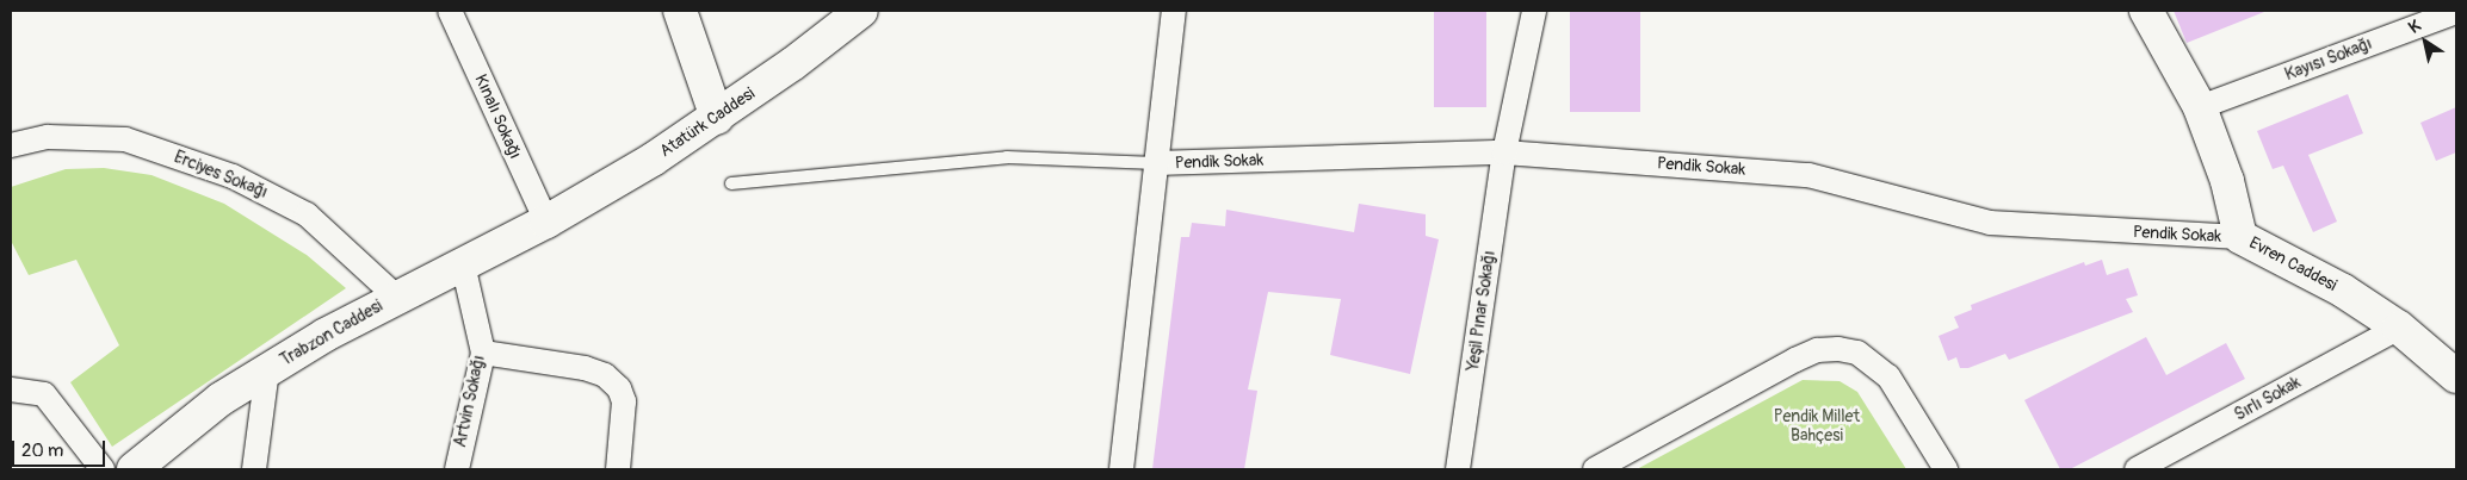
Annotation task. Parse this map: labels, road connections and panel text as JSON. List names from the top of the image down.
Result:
{
  "streets": {
    "street": [
      "Kayısı Sokağı",
      "Kınalı Sokağı",
      "Atatürk Caddesi",
      "Pendik Sokak",
      "Erciyes Sokağı",
      "Evren Caddesi",
      "Yeşil Pınar Sokağı",
      "Trabzon Caddesi",
      "Sırlı Sokak",
      "Artvin Sokağı"
    ]
  },
  "crossings": [
    ["Kayısı Sokağı", "Evren Caddesi"],
    ["Kınalı Sokağı", "Atatürk Caddesi"],
    ["Kınalı Sokağı", "Trabzon Caddesi"],
    ["Atatürk Caddesi", "Trabzon Caddesi"],
    ["Pendik Sokak", "Evren Caddesi"],
    ["Pendik Sokak", "Yeşil Pınar Sokağı"],
    ["Erciyes Sokağı", "Trabzon Caddesi"],
    ["Evren Caddesi", "Sırlı Sokak"],
    ["Trabzon Caddesi", "Artvin Sokağı"]
  ],
  "parks": ["Pendik Millet Bahçesi"],
  "scale_bar": "20 m",
  "north": "top left"
}
